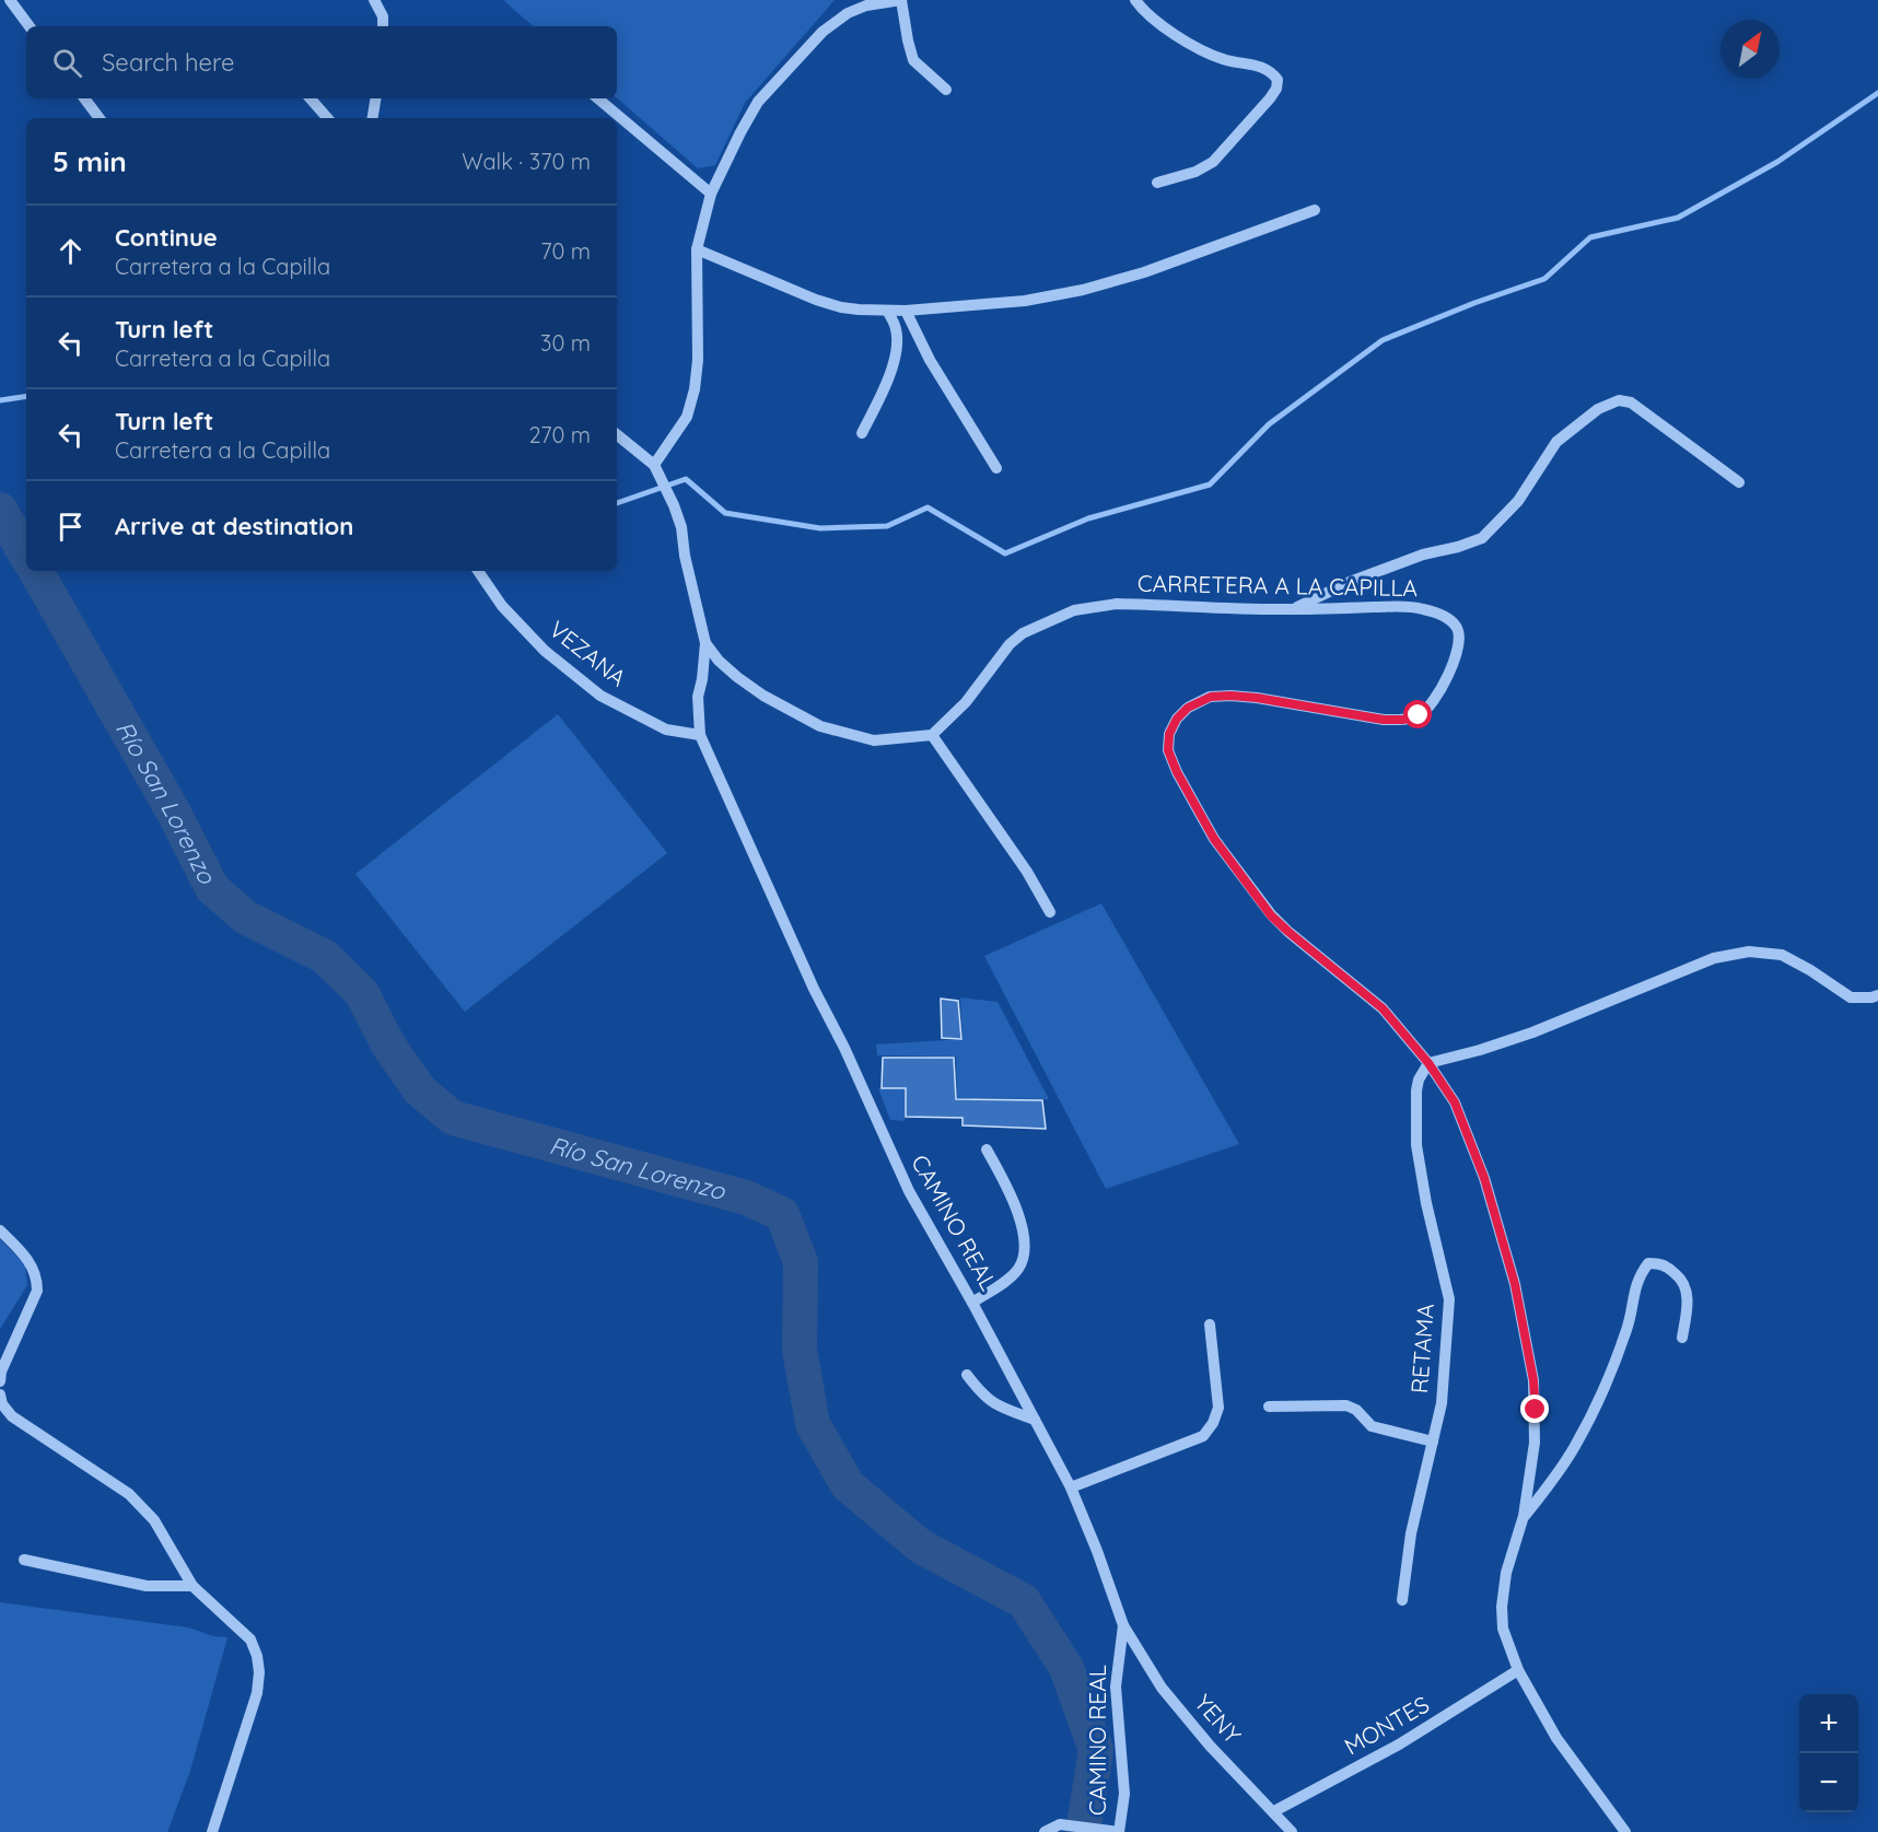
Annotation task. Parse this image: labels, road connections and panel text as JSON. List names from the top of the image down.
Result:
{
  "streets": {
    "street": [
      "CARRETERA A LA CAPILLA",
      "VEZANA",
      "CAMINO REAL",
      "RETAMA",
      "YENY",
      "MONTES"
    ]
  },
  "crossings": [
    ["CARRETERA A LA CAPILLA", "RETAMA"],
    ["CARRETERA A LA CAPILLA", "MONTES"],
    ["VEZANA", "CAMINO REAL"],
    ["CAMINO REAL", "YENY"],
    ["YENY", "MONTES"]
  ],
  "water": ["Río San Lorenzo"],
  "north": "top right",
  "page": {
    "search": "Search here",
    "heading": ["5 min", "Walk · 370 m"],
    "list": [
      ["Continue", "Carretera a la Capilla", "70 m"],
      ["Turn left", "Carretera a la Capilla", "30 m"],
      ["Turn left", "Carretera a la Capilla", "270 m"],
      "Arrive at destination"
    ],
    "map_buttons": ["+", "−"]
  }
}
